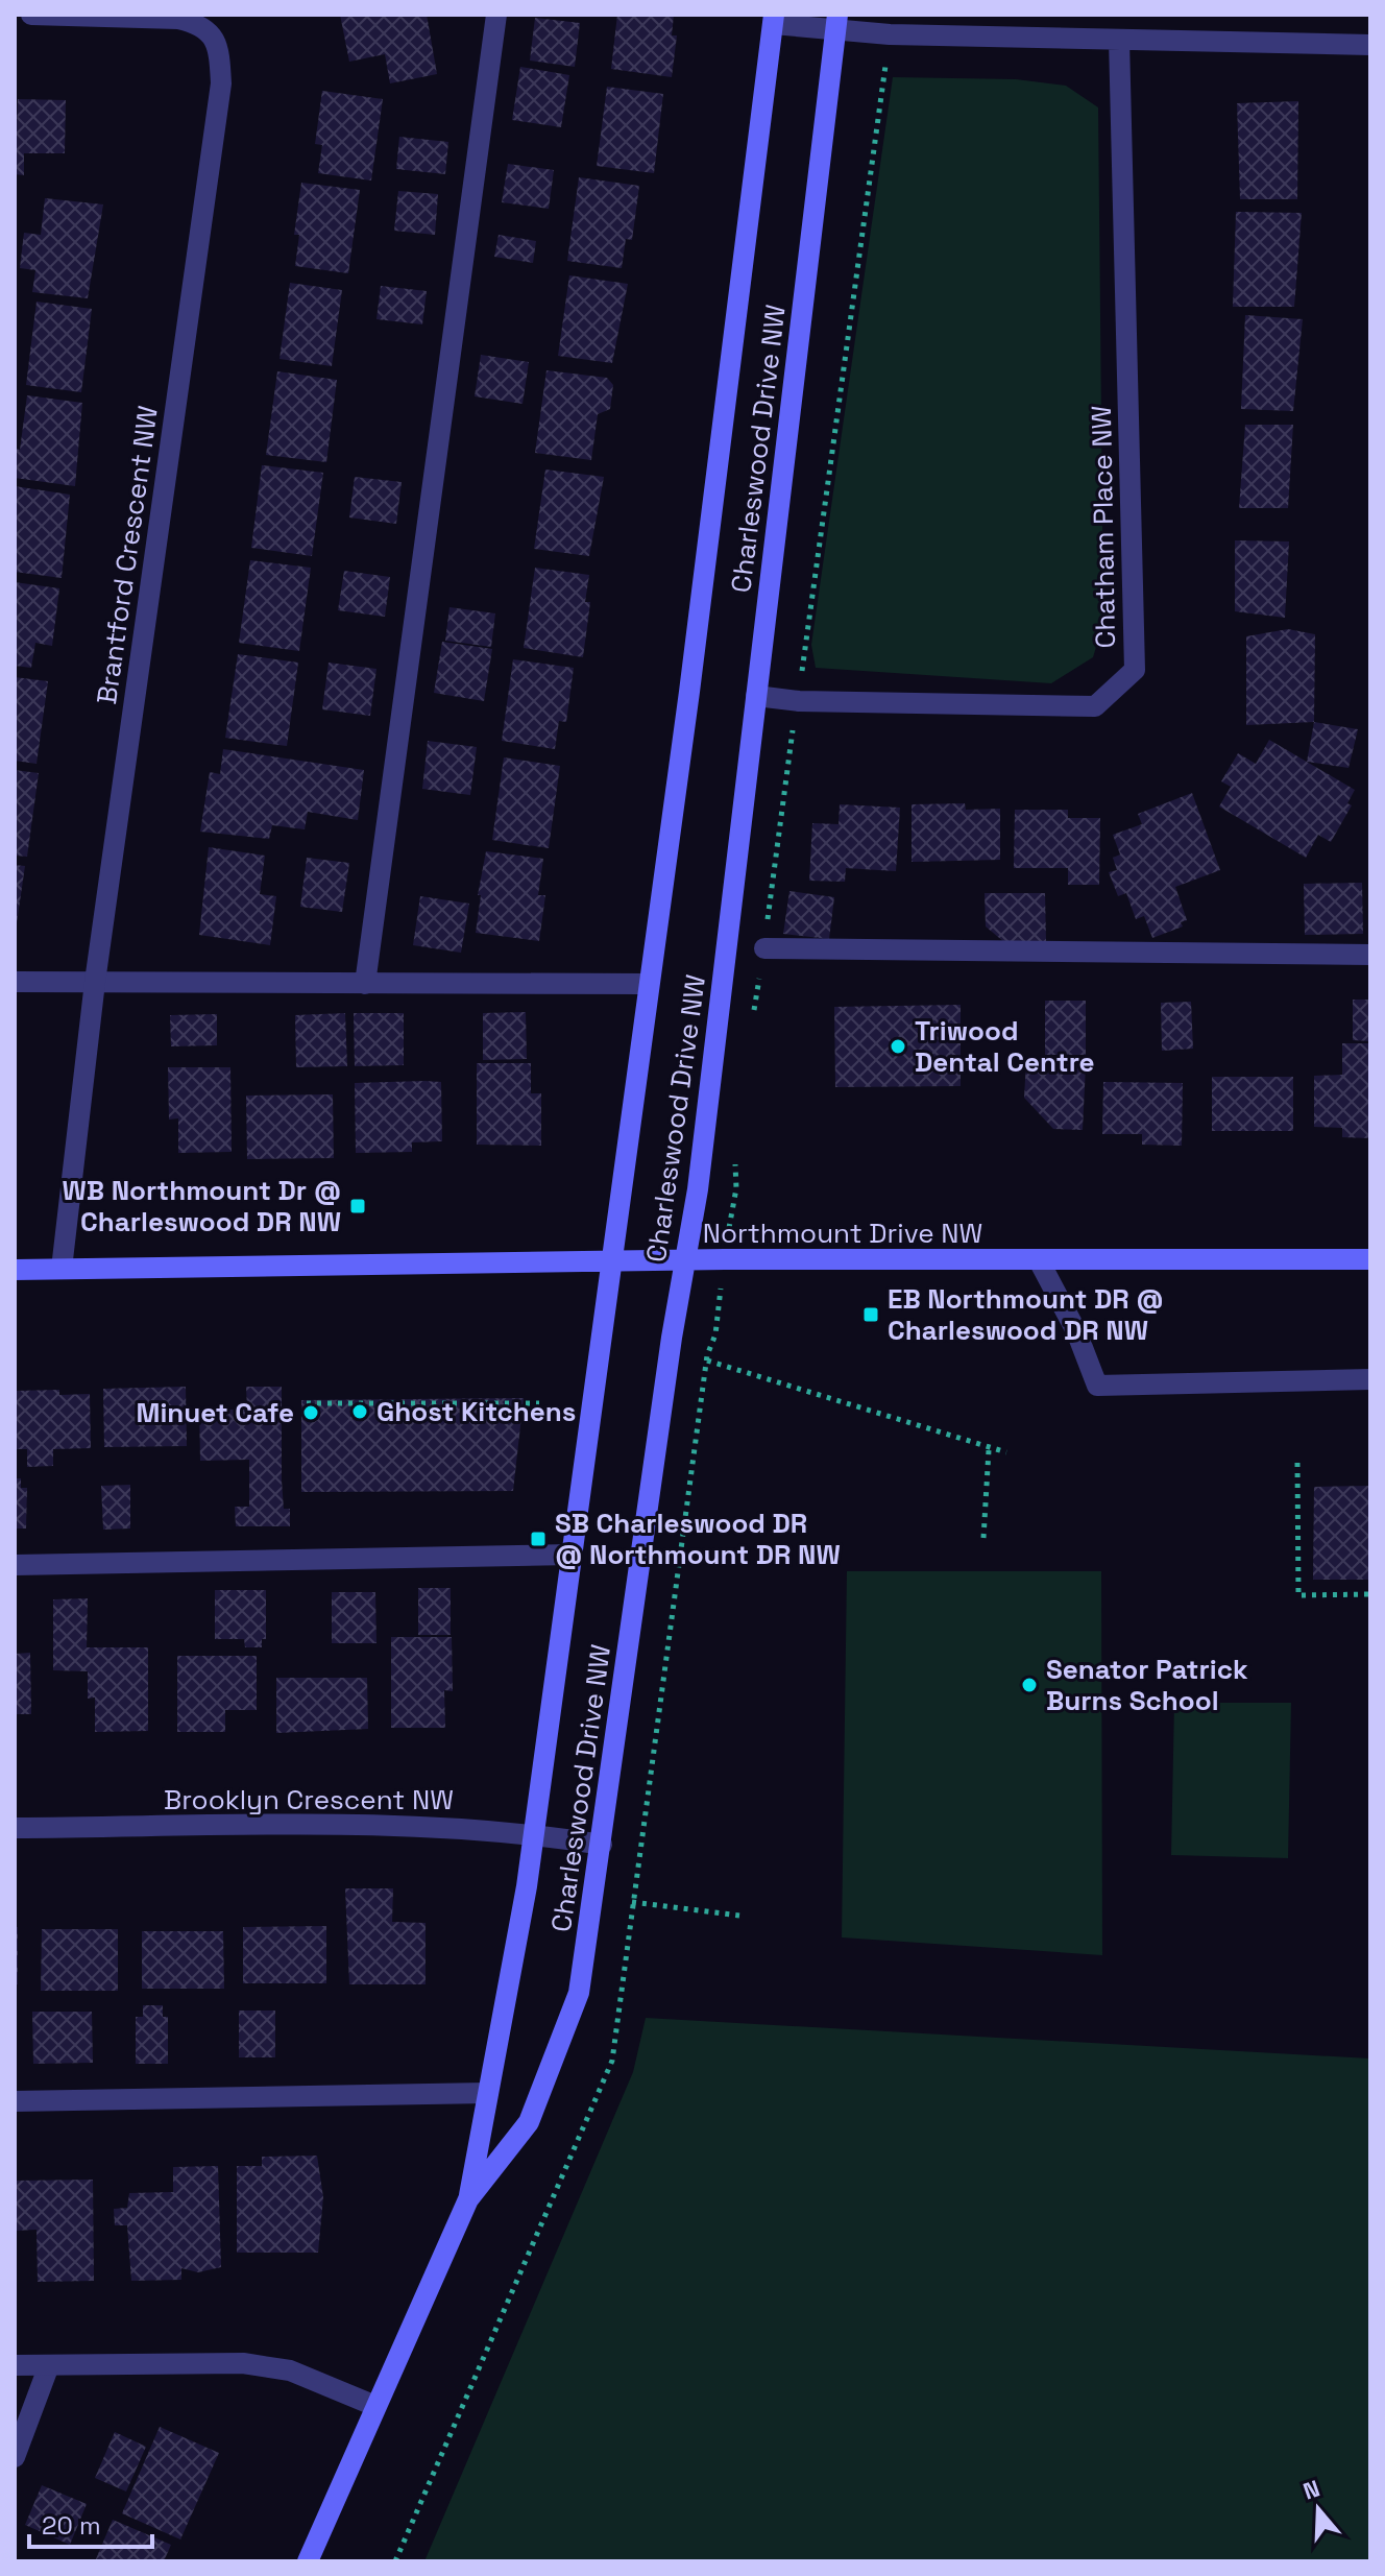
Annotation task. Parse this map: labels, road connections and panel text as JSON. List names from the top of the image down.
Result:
{
  "streets": {
    "street": [
      "Charleswood Drive NW",
      "Chatham Place NW",
      "Brantford Crescent NW",
      "Northmount Drive NW",
      "Brooklyn Crescent NW"
    ]
  },
  "crossings": [
    ["Charleswood Drive NW", "Chatham Place NW"],
    ["Charleswood Drive NW", "Northmount Drive NW"],
    ["Charleswood Drive NW", "Brooklyn Crescent NW"],
    ["Brantford Crescent NW", "Northmount Drive NW"]
  ],
  "places": {
    "other": [
      "Triwood Dental Centre",
      "Ghost Kitchens",
      "Minuet Cafe",
      "Senator Patrick Burns School"
    ],
    "transit": ["WB Northmount Dr @ Charleswood DR NW", "EB Northmount DR @ Charleswood DR NW", "SB Charleswood DR @ Northmount DR NW"]
  },
  "scale_bar": "20 m",
  "north": "top"
}
